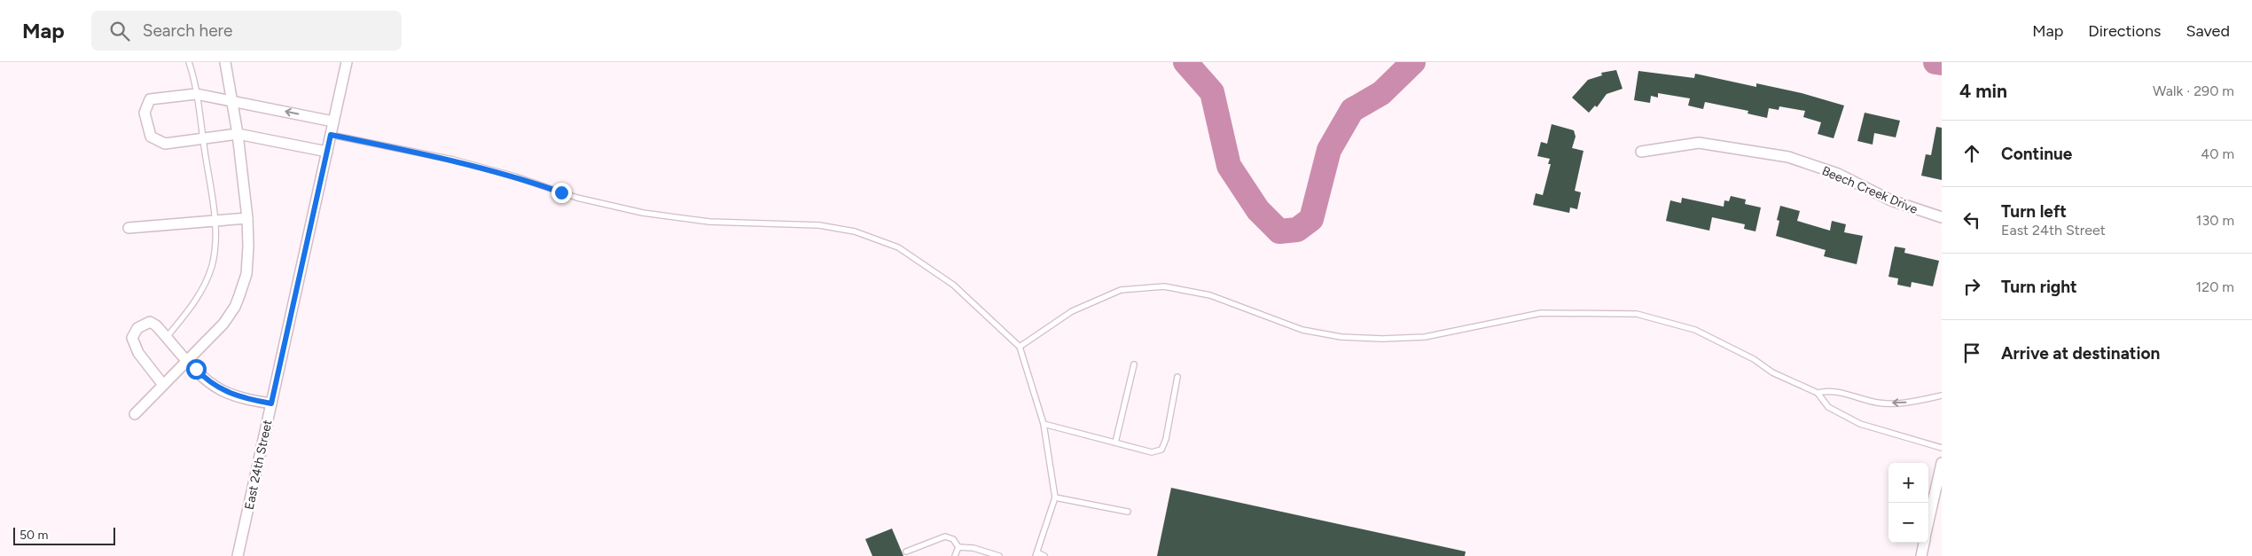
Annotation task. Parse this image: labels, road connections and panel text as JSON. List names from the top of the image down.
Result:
{
  "streets": {
    "street": ["Beech Creek Drive", "East 24th Street"]
  },
  "scale_bar": "50 m",
  "page": {
    "header": "Map",
    "search": "Search here",
    "nav": ["Map", "Directions", "Saved"],
    "heading": ["4 min", "Walk · 290 m"],
    "list": [
      ["Continue", "40 m"],
      ["Turn left", "East 24th Street", "130 m"],
      ["Turn right", "120 m"],
      "Arrive at destination"
    ],
    "map_buttons": ["+", "−"],
    "scale": "50 m"
  }
}
